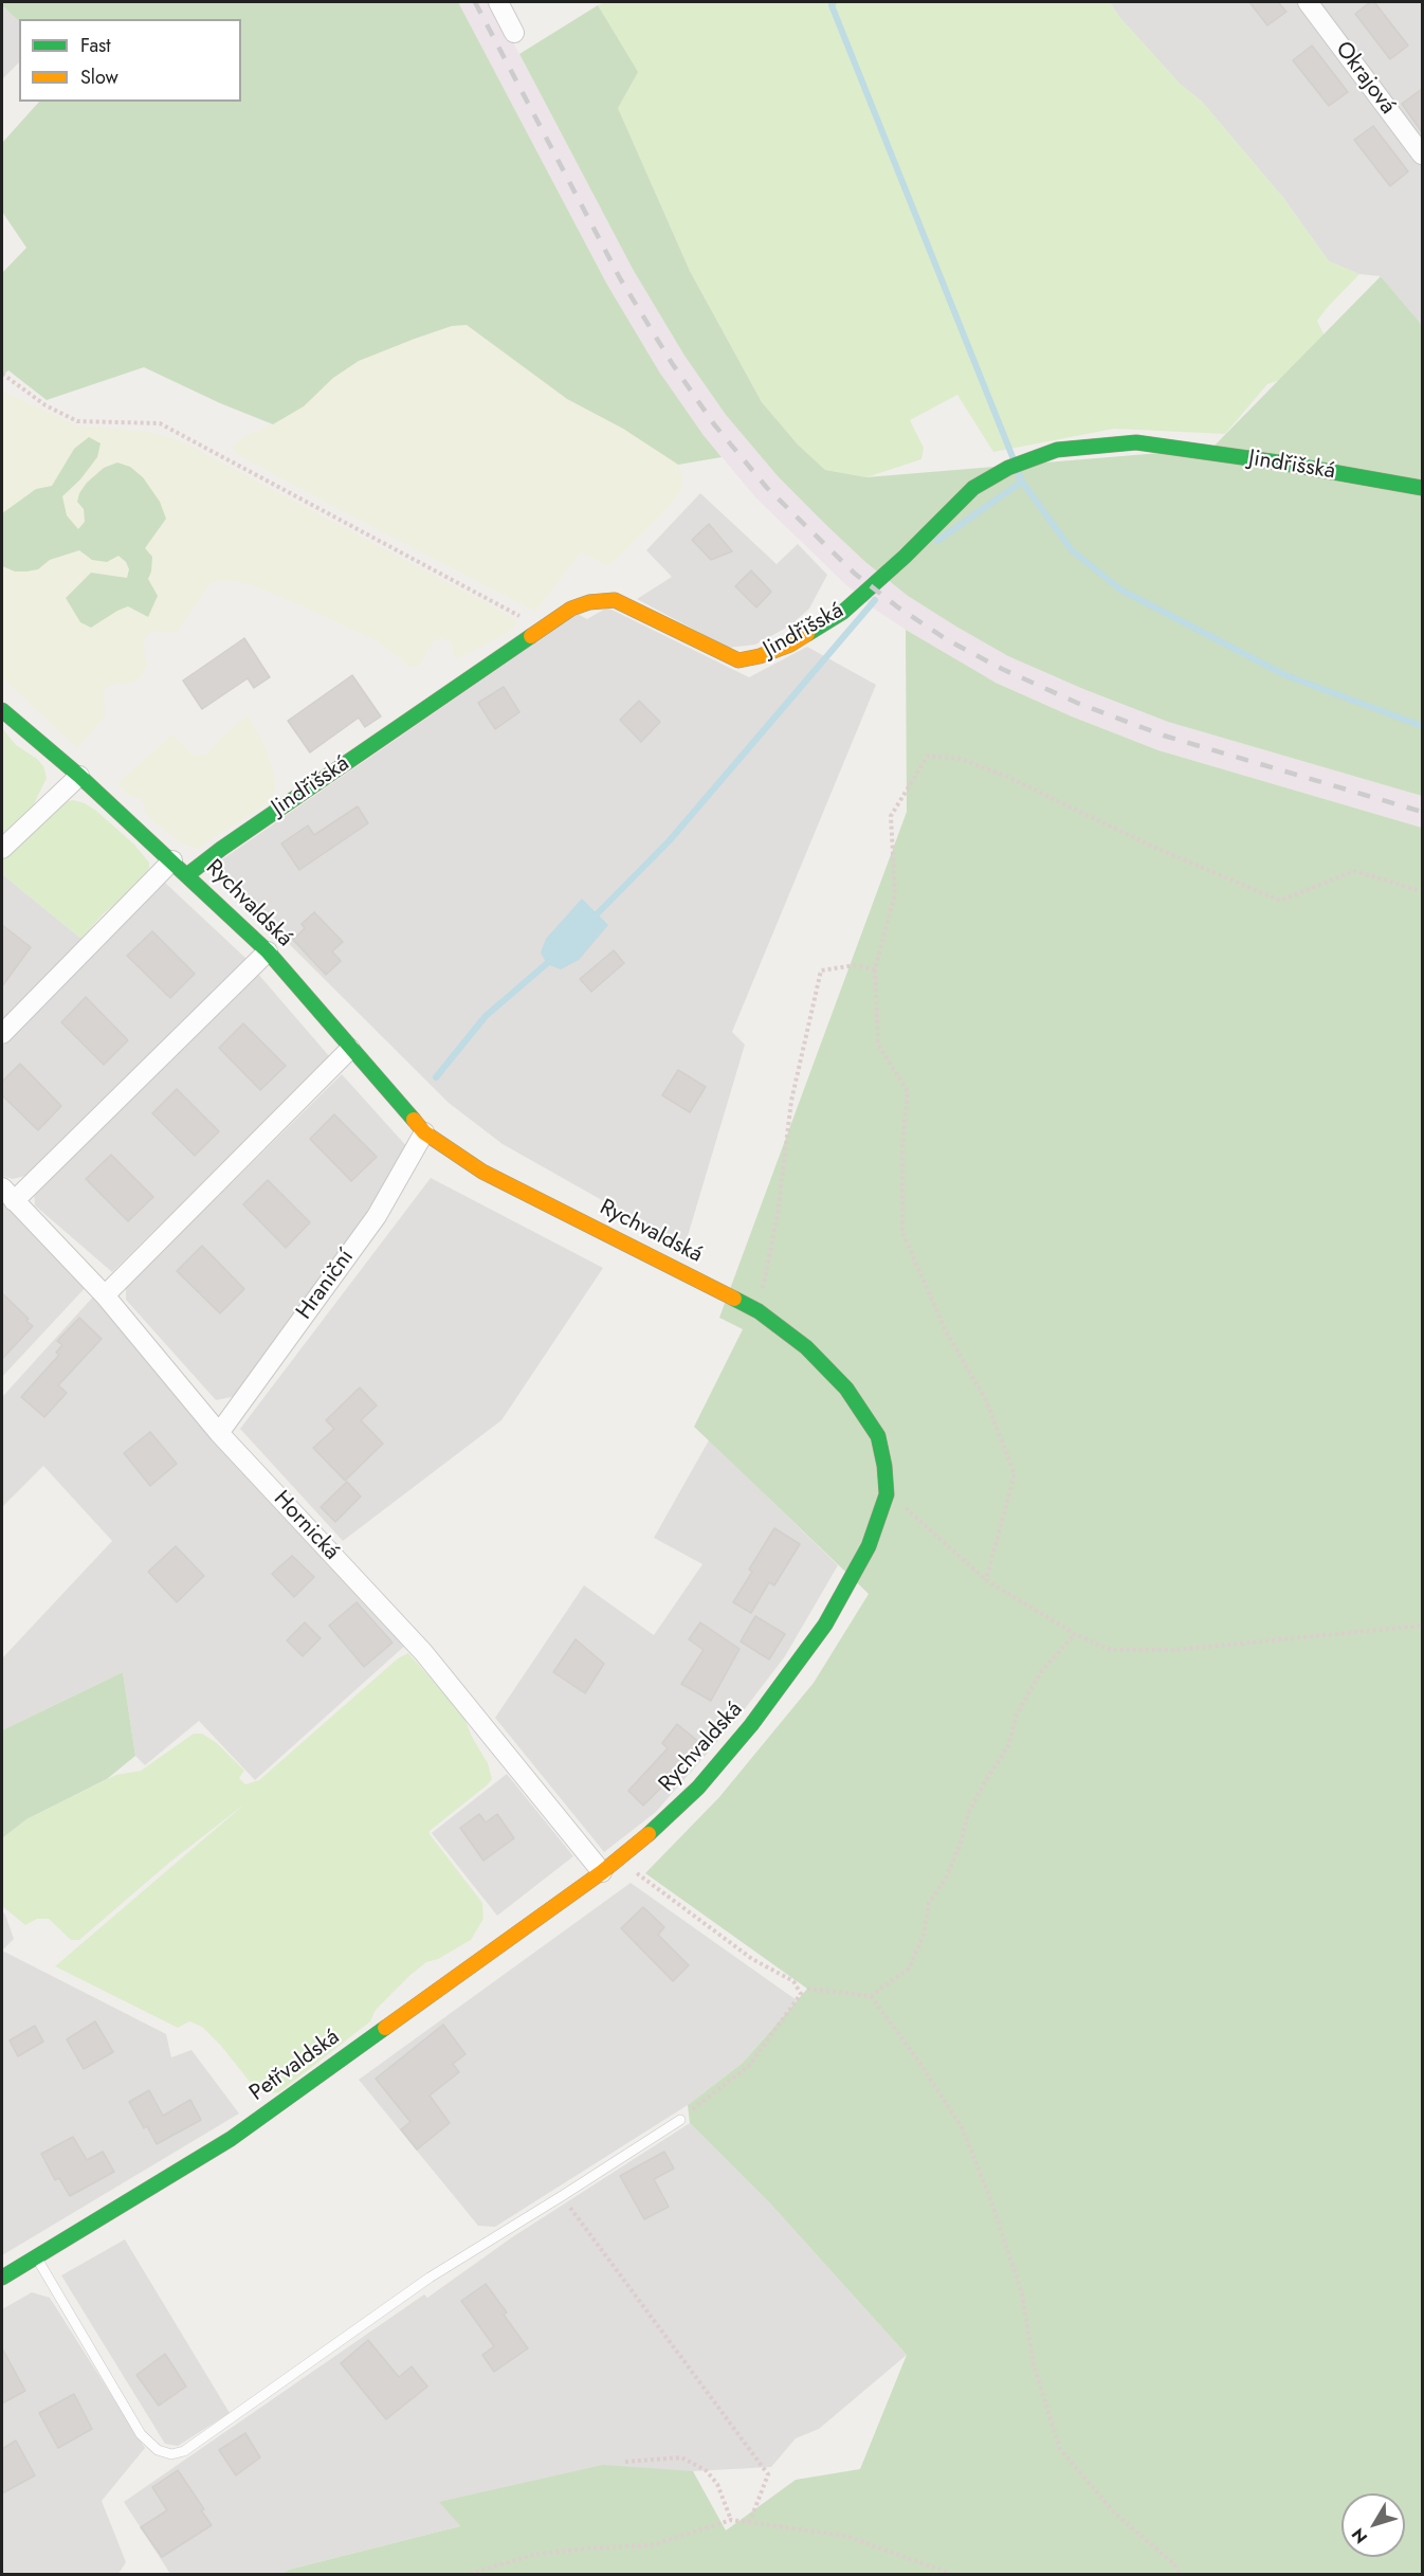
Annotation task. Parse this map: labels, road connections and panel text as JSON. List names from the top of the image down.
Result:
{
  "streets": {
    "street": [
      "Okrajová",
      "Jindřišská",
      "Rychvaldská",
      "Hraniční",
      "Hornická",
      "Petřvaldská"
    ]
  },
  "crossings": [
    ["Jindřišská", "Rychvaldská"],
    ["Rychvaldská", "Hraniční"],
    ["Rychvaldská", "Hornická"],
    ["Rychvaldská", "Petřvaldská"],
    ["Hraniční", "Hornická"],
    ["Hornická", "Petřvaldská"]
  ],
  "legend": ["Fast", "Slow"],
  "north": "bottom left"
}
